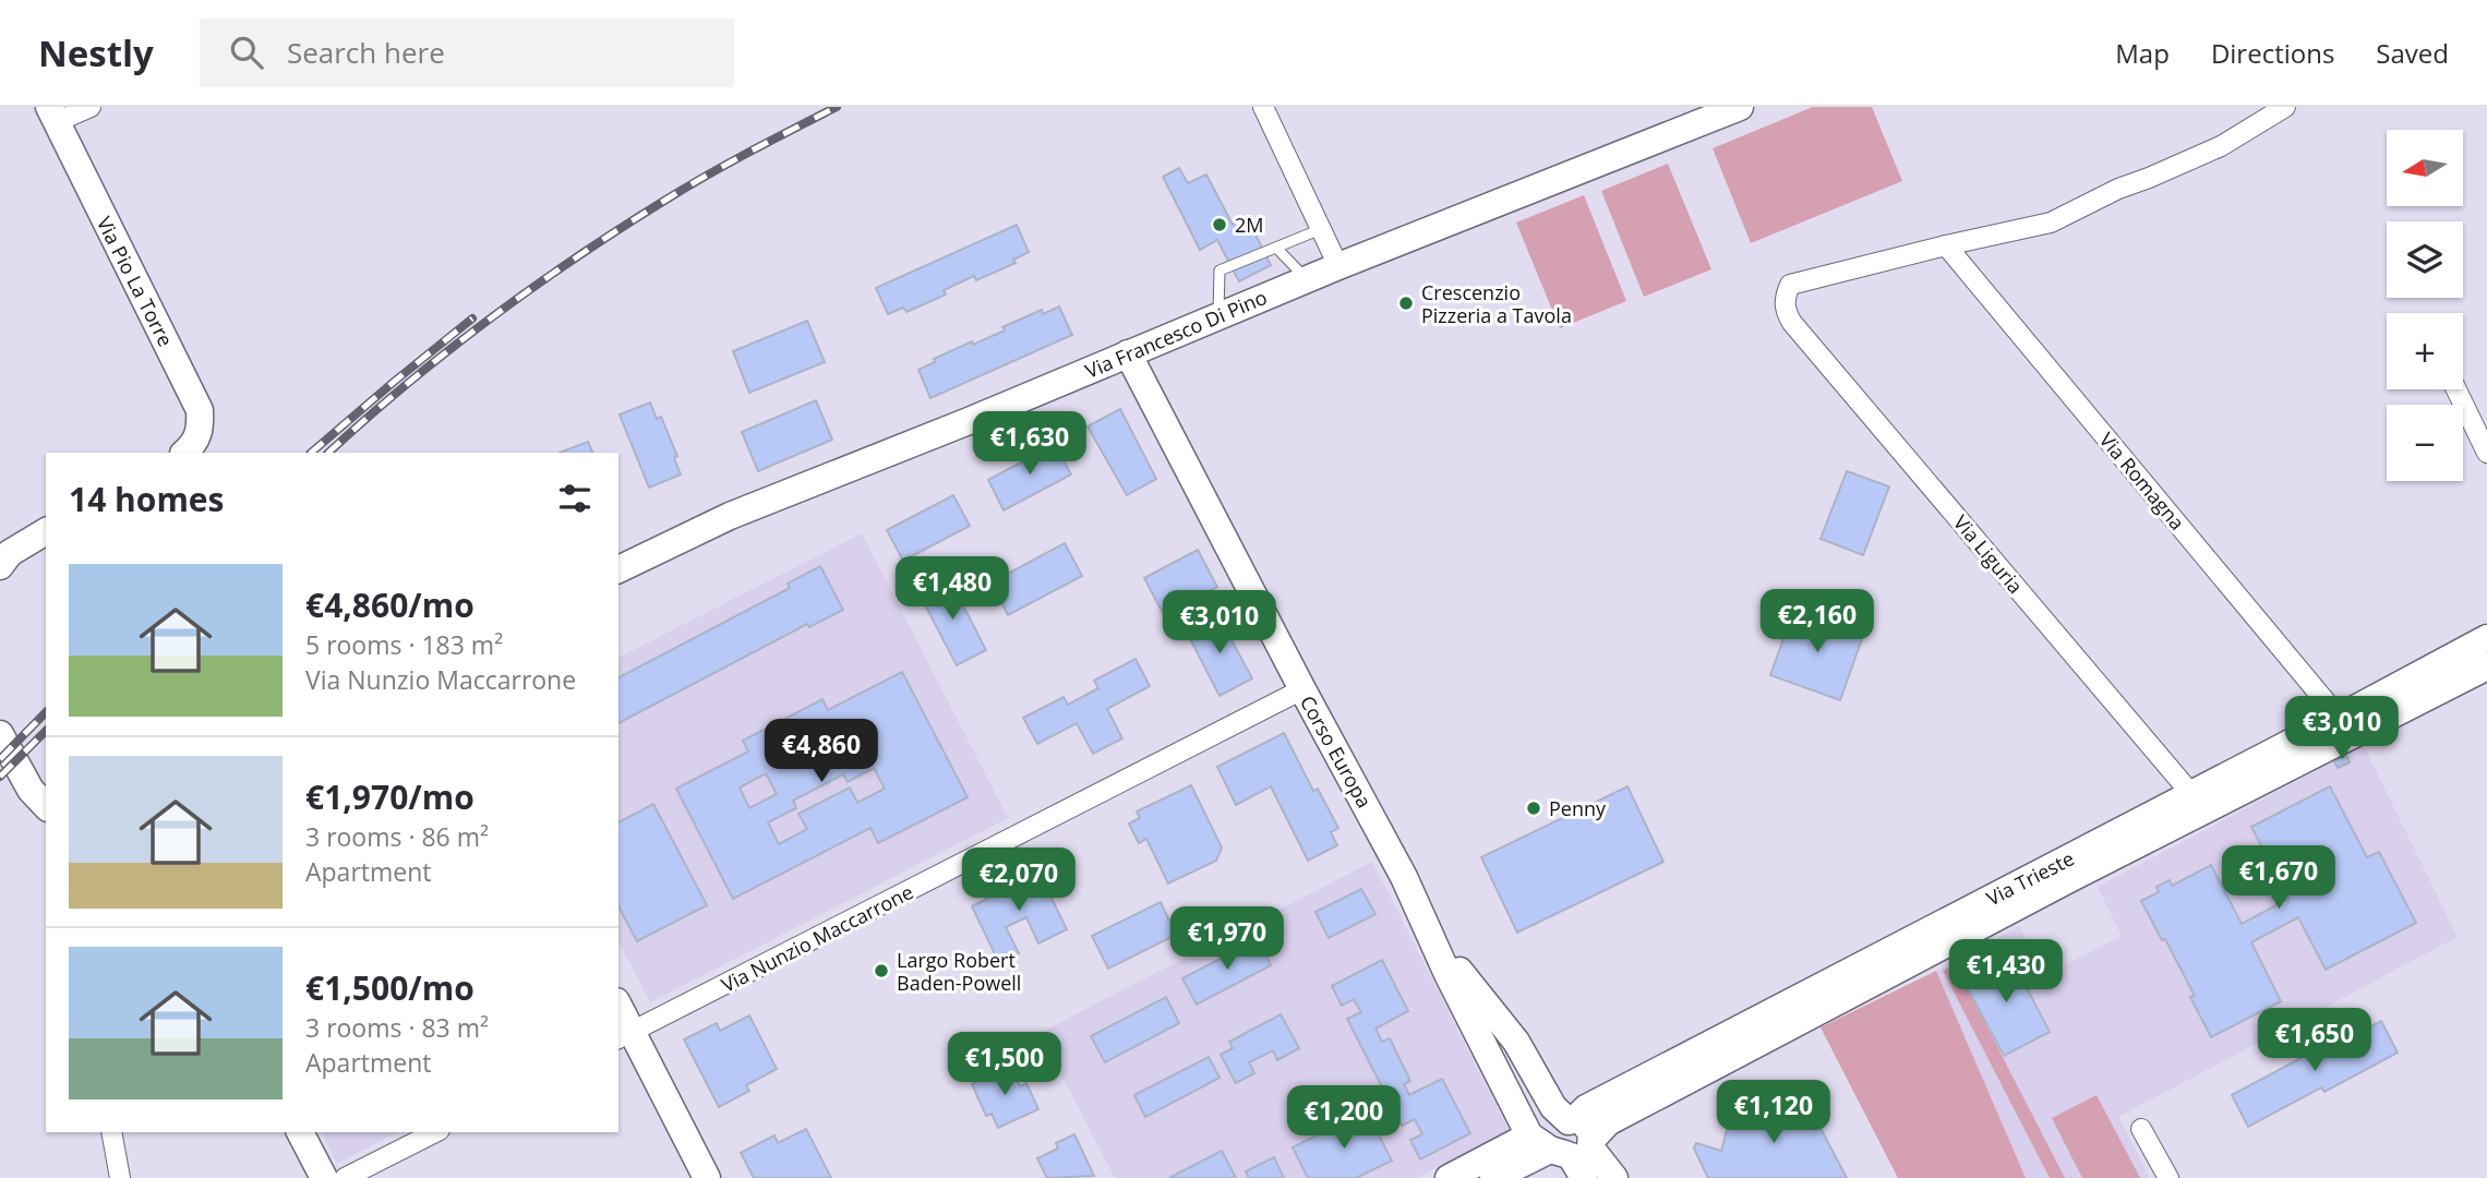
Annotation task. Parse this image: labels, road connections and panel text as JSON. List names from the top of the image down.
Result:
{
  "streets": {
    "street": [
      "Via Pio La Torre",
      "Via Francesco Di Pino",
      "Via Romagna",
      "Via Liguria",
      "Corso Europa",
      "Via Trieste",
      "Via Nunzio Maccarrone"
    ]
  },
  "crossings": [
    ["Via Francesco Di Pino", "Corso Europa"],
    ["Via Romagna", "Via Liguria"],
    ["Via Romagna", "Via Trieste"],
    ["Via Liguria", "Via Trieste"],
    ["Corso Europa", "Via Nunzio Maccarrone"]
  ],
  "places": [
    "2M",
    "Crescenzio Pizzeria a Tavola",
    "Penny",
    "Largo Robert Baden-Powell"
  ],
  "north": "left",
  "page": {
    "header": "Nestly",
    "search": "Search here",
    "nav": ["Map", "Directions", "Saved"],
    "map_buttons": ["+", "−"],
    "price": [
      "€1,630",
      "€1,480",
      "€2,160",
      "€3,010",
      "€3,010",
      "€4,860",
      "€1,670",
      "€2,070",
      "€1,970",
      "€1,430",
      "€1,650",
      "€1,500",
      "€1,120",
      "€1,200"
    ],
    "heading": "14 homes",
    "list": [
      {
        "name": "€4,860/mo",
        "note": "5 rooms · 183 m² · Via Nunzio Maccarrone"
      },
      {
        "name": "€1,970/mo",
        "note": "3 rooms · 86 m² · Apartment"
      },
      {
        "name": "€1,500/mo",
        "note": "3 rooms · 83 m² · Apartment"
      }
    ]
  }
}
